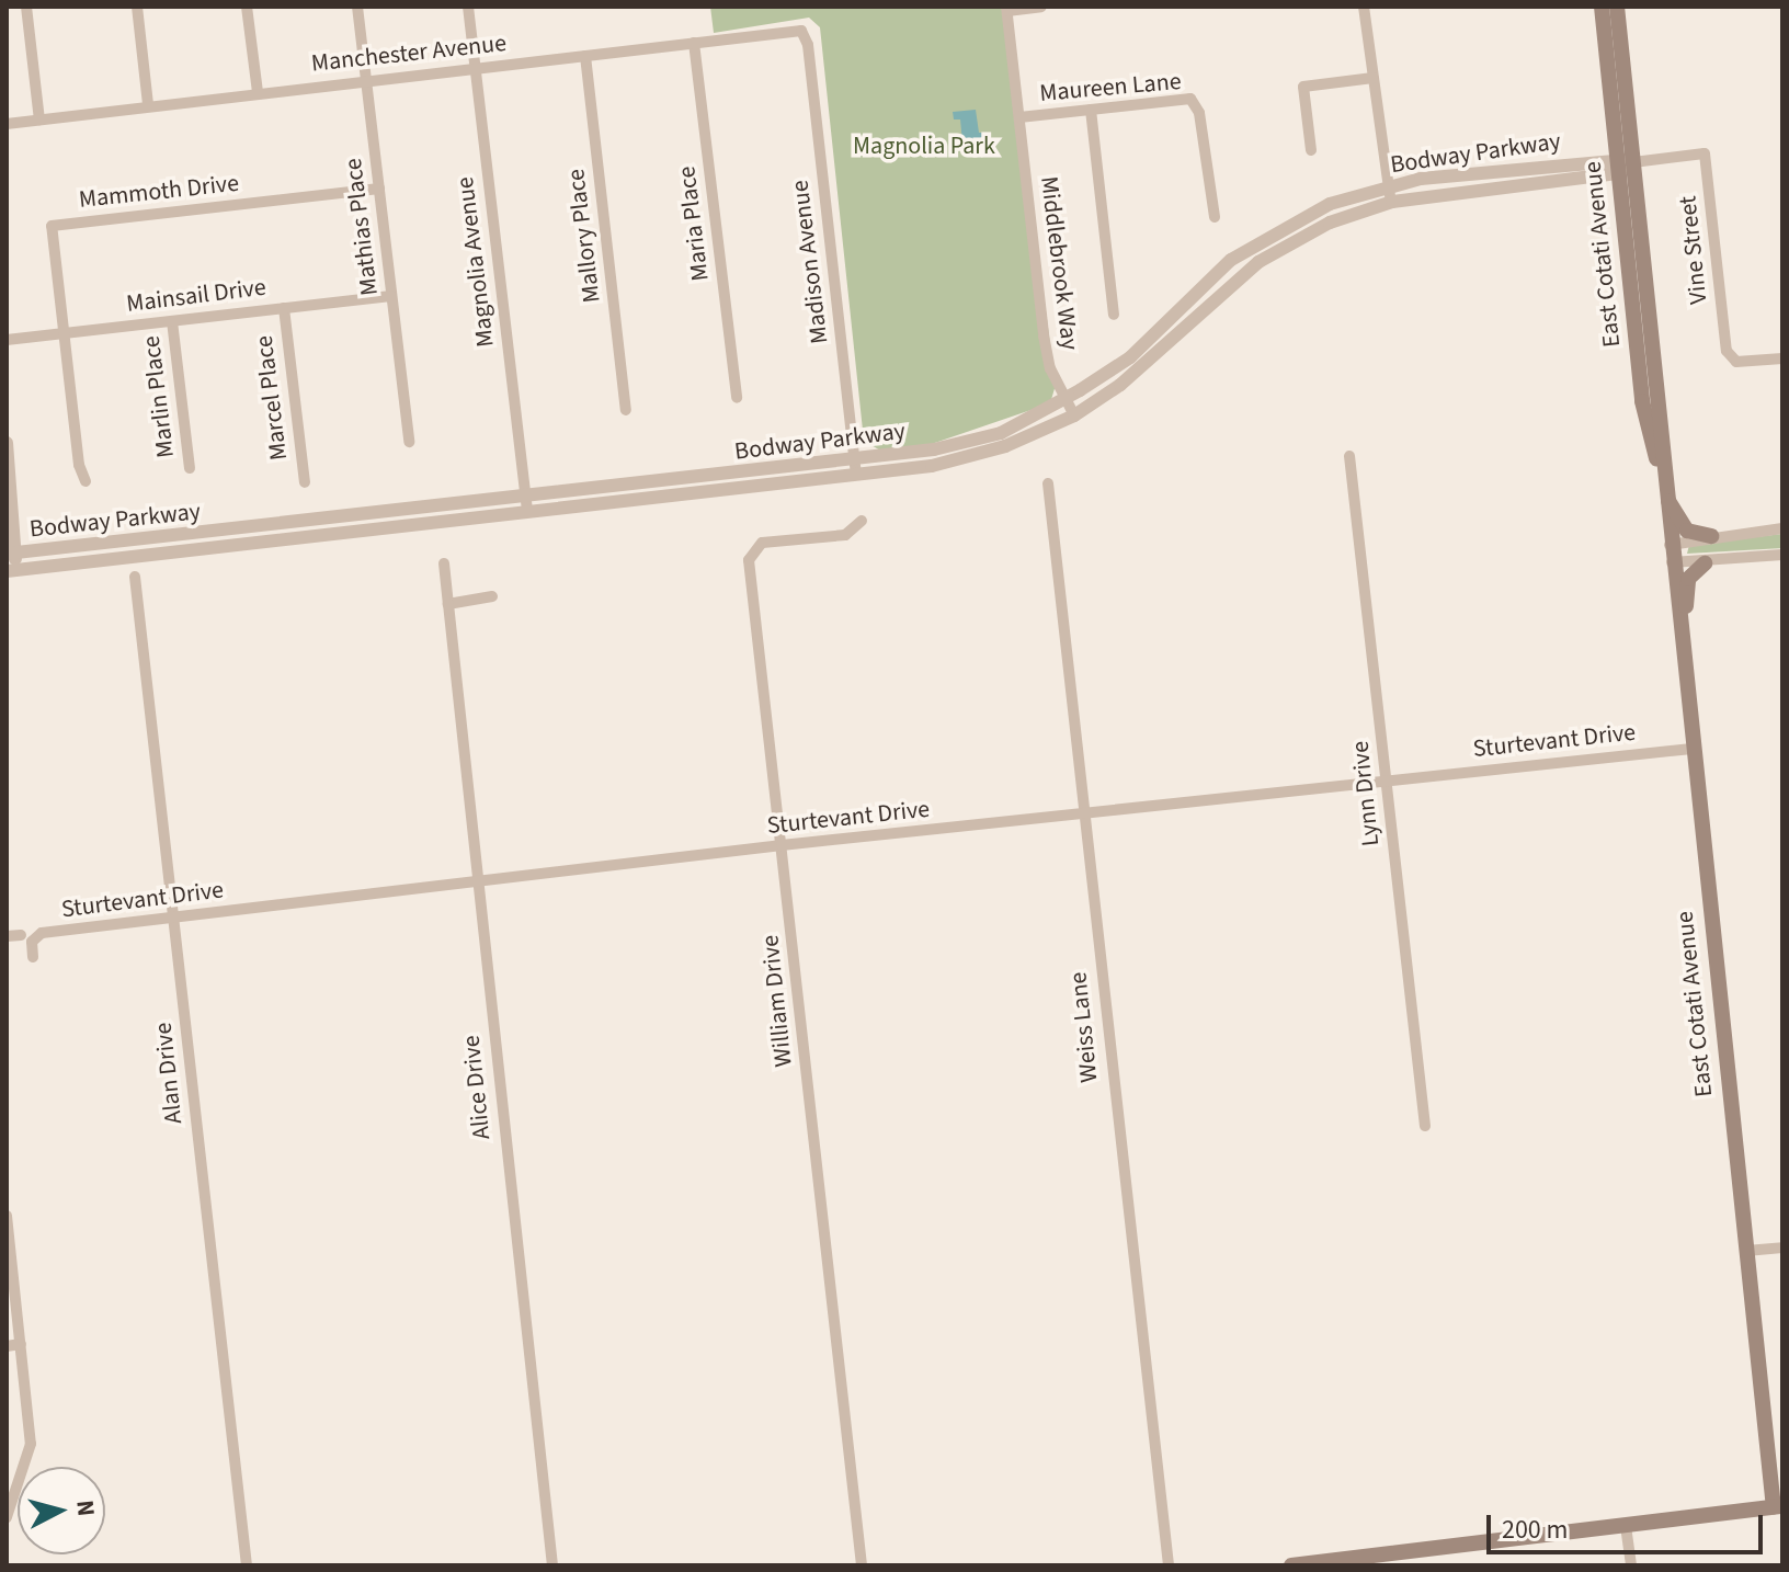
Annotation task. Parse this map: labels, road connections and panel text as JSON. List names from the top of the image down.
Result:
{
  "streets": {
    "main road": ["East Cotati Avenue"],
    "street": [
      "Manchester Avenue",
      "Maureen Lane",
      "Bodway Parkway",
      "Mammoth Drive",
      "Maria Place",
      "Mathias Place",
      "Mallory Place",
      "Vine Street",
      "Magnolia Avenue",
      "Madison Avenue",
      "Middlebrook Way",
      "Mainsail Drive",
      "Marlin Place",
      "Marcel Place",
      "Sturtevant Drive",
      "Lynn Drive",
      "William Drive",
      "Weiss Lane",
      "Alan Drive",
      "Alice Drive"
    ]
  },
  "crossings": [
    ["Manchester Avenue", "Maria Place"],
    ["Manchester Avenue", "Mathias Place"],
    ["Manchester Avenue", "Mallory Place"],
    ["Manchester Avenue", "Magnolia Avenue"],
    ["Manchester Avenue", "Madison Avenue"],
    ["Maureen Lane", "Middlebrook Way"],
    ["Bodway Parkway", "Vine Street"],
    ["Bodway Parkway", "East Cotati Avenue"],
    ["Bodway Parkway", "Magnolia Avenue"],
    ["Bodway Parkway", "Madison Avenue"],
    ["Bodway Parkway", "Middlebrook Way"],
    ["Mammoth Drive", "Mathias Place"],
    ["Mammoth Drive", "Mainsail Drive"],
    ["Mathias Place", "Mainsail Drive"],
    ["Vine Street", "East Cotati Avenue"],
    ["East Cotati Avenue", "Sturtevant Drive"],
    ["Mainsail Drive", "Marlin Place"],
    ["Mainsail Drive", "Marcel Place"],
    ["Sturtevant Drive", "Lynn Drive"],
    ["Sturtevant Drive", "William Drive"],
    ["Sturtevant Drive", "Weiss Lane"],
    ["Sturtevant Drive", "Alan Drive"],
    ["Sturtevant Drive", "Alice Drive"]
  ],
  "parks": ["Magnolia Park"],
  "scale_bar": "200 m",
  "north": "right"
}
